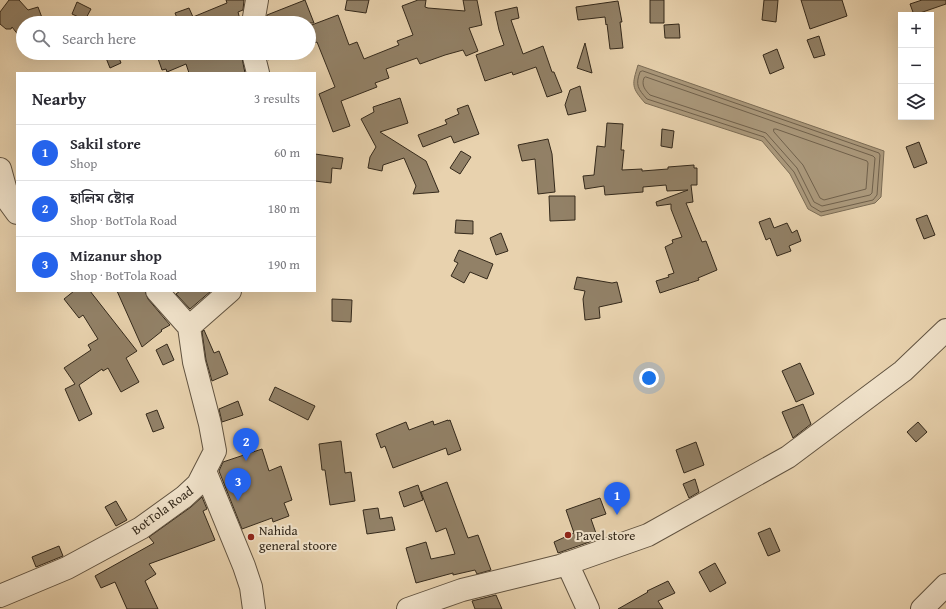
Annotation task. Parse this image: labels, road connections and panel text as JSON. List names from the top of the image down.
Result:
{
  "streets": {
    "street": ["BotTola Road"]
  },
  "places": ["Pavel store", "Nahida general stoore"],
  "page": {
    "map_buttons": ["+", "−"],
    "search": "Search here",
    "heading": ["Nearby", "3 results"],
    "list": [
      {
        "mark": "1",
        "name": "Sakil store",
        "note": "Shop",
        "value": "60 m"
      },
      {
        "mark": "2",
        "name": "হালিম ষ্টোর",
        "note": "Shop · BotTola Road",
        "value": "180 m"
      },
      {
        "mark": "3",
        "name": "Mizanur shop",
        "note": "Shop · BotTola Road",
        "value": "190 m"
      }
    ],
    "pins": ["2", "3", "1"]
  }
}
